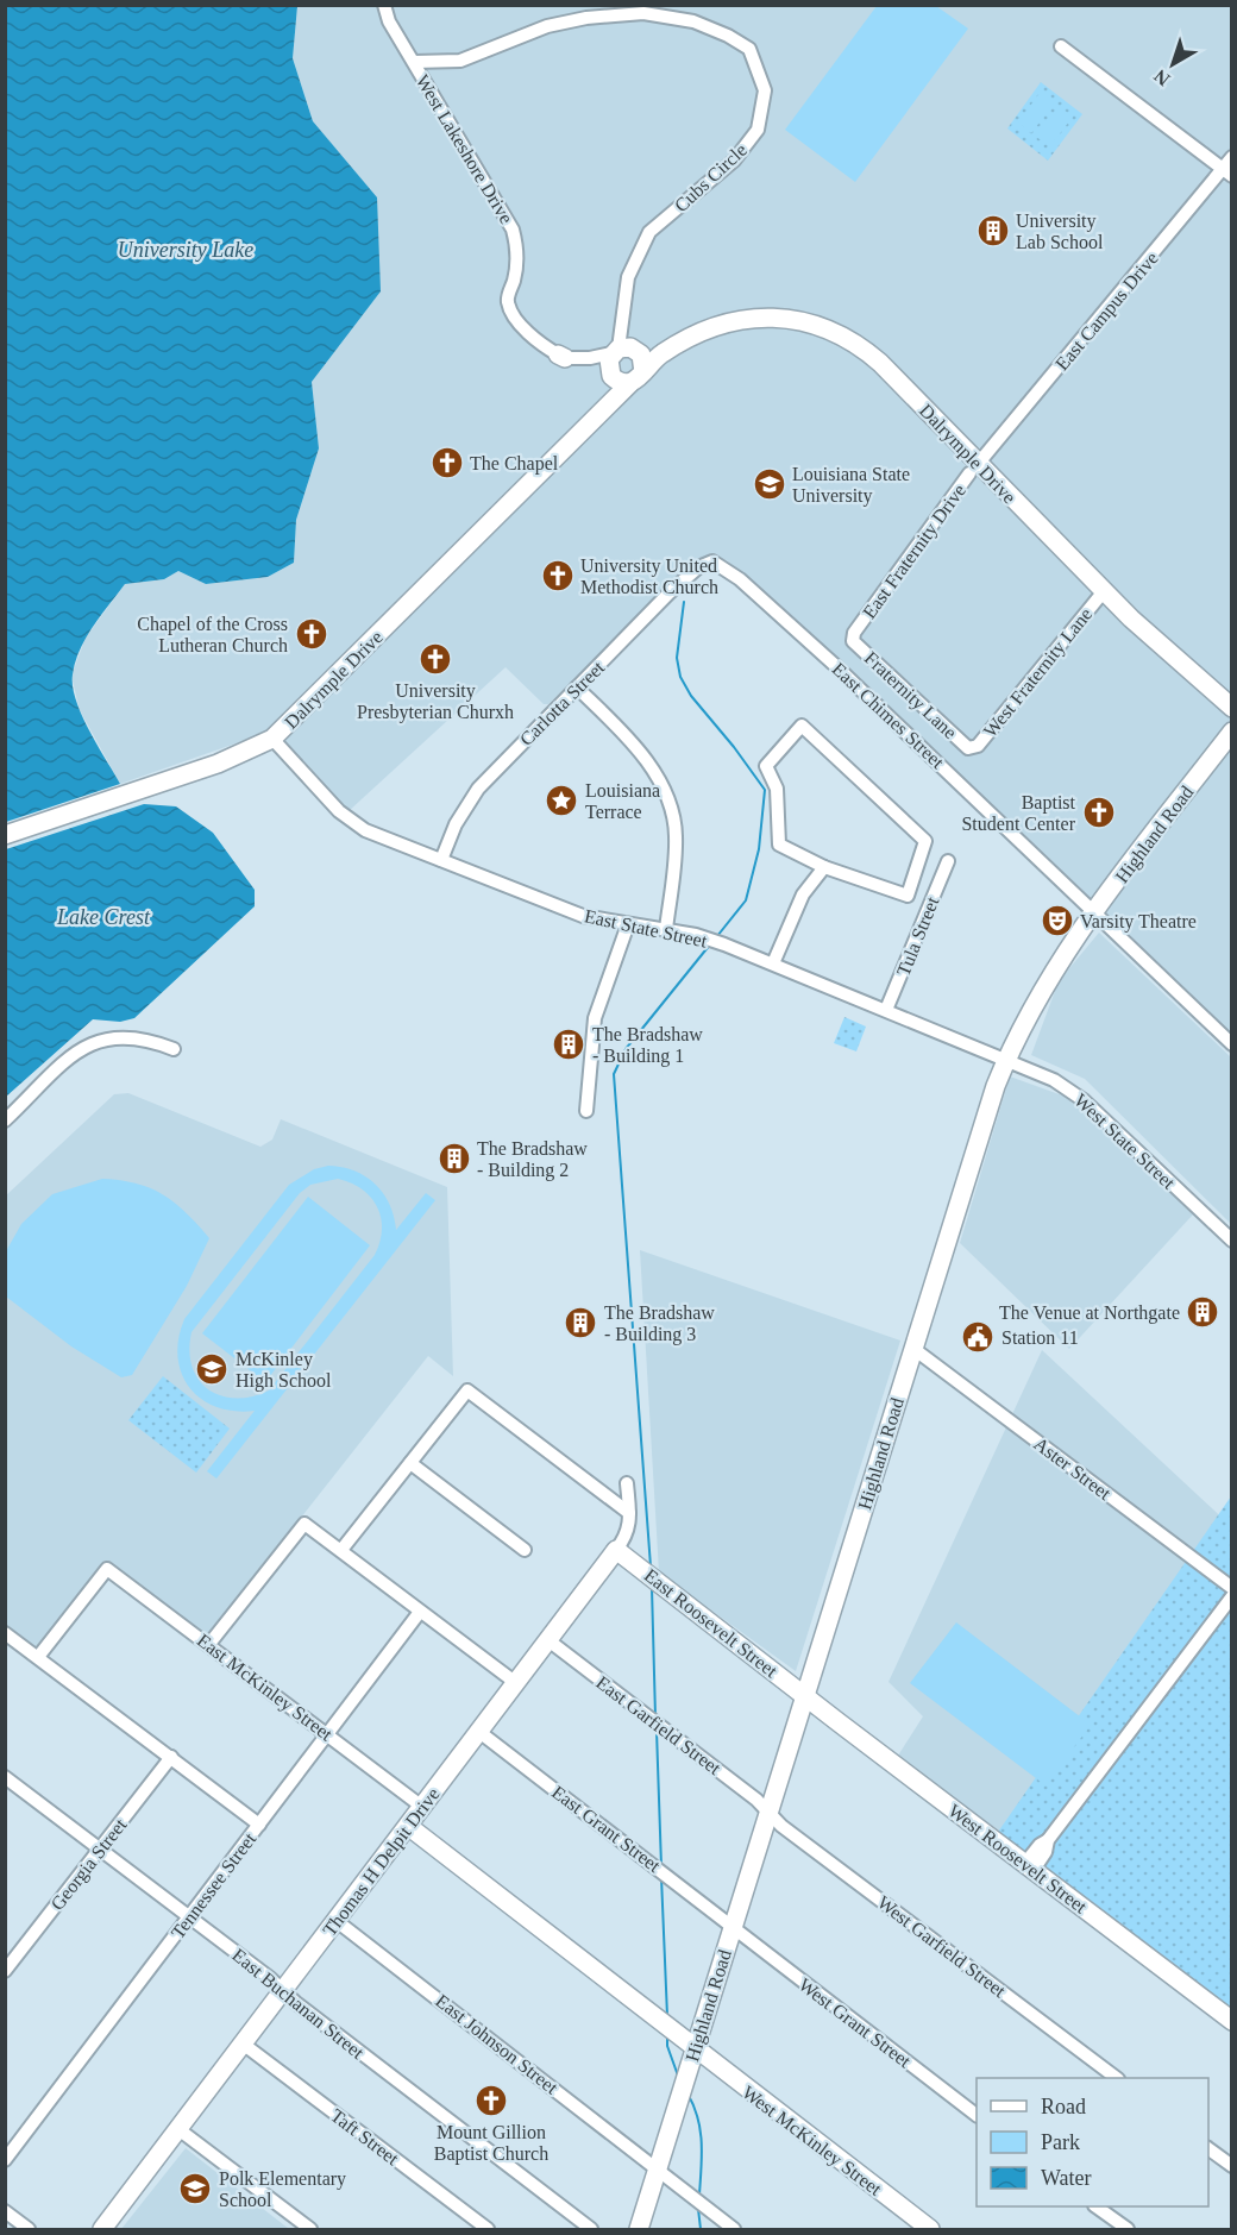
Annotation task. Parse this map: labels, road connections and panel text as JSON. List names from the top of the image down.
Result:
{
  "streets": {
    "street": [
      "West Lakeshore Drive",
      "Cubs Circle",
      "East Campus Drive",
      "Dalrymple Drive",
      "East Fraternity Drive",
      "West Fraternity Lane",
      "Fraternity Lane",
      "Carlotta Street",
      "East Chimes Street",
      "Highland Road",
      "East State Street",
      "Tula Street",
      "West State Street",
      "Aster Street",
      "East Roosevelt Street",
      "East McKinley Street",
      "East Garfield Street",
      "East Grant Street",
      "West Roosevelt Street",
      "Thomas H Delpit Drive",
      "Georgia Street",
      "Tennessee Street",
      "West Garfield Street",
      "East Buchanan Street",
      "West Grant Street",
      "East Johnson Street",
      "Taft Street",
      "West McKinley Street"
    ]
  },
  "crossings": [
    ["West Lakeshore Drive", "Cubs Circle"],
    ["West Lakeshore Drive", "Dalrymple Drive"],
    ["Cubs Circle", "Dalrymple Drive"],
    ["East Campus Drive", "Dalrymple Drive"],
    ["East Campus Drive", "East Fraternity Drive"],
    ["Dalrymple Drive", "East Fraternity Drive"],
    ["Dalrymple Drive", "West Fraternity Lane"],
    ["Dalrymple Drive", "East State Street"],
    ["East Fraternity Drive", "Fraternity Lane"],
    ["West Fraternity Lane", "Fraternity Lane"],
    ["Carlotta Street", "East Chimes Street"],
    ["Carlotta Street", "East State Street"],
    ["East Chimes Street", "Highland Road"],
    ["Highland Road", "East State Street"],
    ["Highland Road", "West State Street"],
    ["Highland Road", "Aster Street"],
    ["Highland Road", "East Roosevelt Street"],
    ["Highland Road", "East Garfield Street"],
    ["Highland Road", "East Grant Street"],
    ["Highland Road", "West Roosevelt Street"],
    ["Highland Road", "West Garfield Street"],
    ["Highland Road", "West Grant Street"],
    ["Highland Road", "East Johnson Street"],
    ["Highland Road", "West McKinley Street"],
    ["East State Street", "Tula Street"],
    ["East State Street", "West State Street"],
    ["East Roosevelt Street", "West Roosevelt Street"],
    ["East Roosevelt Street", "Thomas H Delpit Drive"],
    ["East McKinley Street", "Thomas H Delpit Drive"],
    ["East McKinley Street", "Tennessee Street"],
    ["East Garfield Street", "Thomas H Delpit Drive"],
    ["East Garfield Street", "West Garfield Street"],
    ["East Grant Street", "Thomas H Delpit Drive"],
    ["East Grant Street", "West Grant Street"],
    ["Thomas H Delpit Drive", "East Buchanan Street"],
    ["Thomas H Delpit Drive", "East Johnson Street"],
    ["Thomas H Delpit Drive", "Taft Street"],
    ["Georgia Street", "East Buchanan Street"],
    ["Tennessee Street", "East Buchanan Street"]
  ],
  "water": ["University Lake", "Lake Crest"],
  "places": {
    "building": [
      "University Lab School",
      "The Bradshaw - Building 1",
      "The Bradshaw - Building 2",
      "The Venue at Northgate",
      "The Bradshaw - Building 3"
    ],
    "church": [
      "The Chapel",
      "University United Methodist Church",
      "Chapel of the Cross Lutheran Church",
      "University Presbyterian Churxh",
      "Baptist Student Center",
      "Mount Gillion Baptist Church"
    ],
    "school or university": ["Louisiana State University", "McKinley High School", "Polk Elementary School"],
    "place": ["Louisiana Terrace"],
    "theatre": ["Varsity Theatre"],
    "public building": ["Station 11"]
  },
  "legend": ["Road", "Park", "Water"],
  "north": "bottom left"
}
